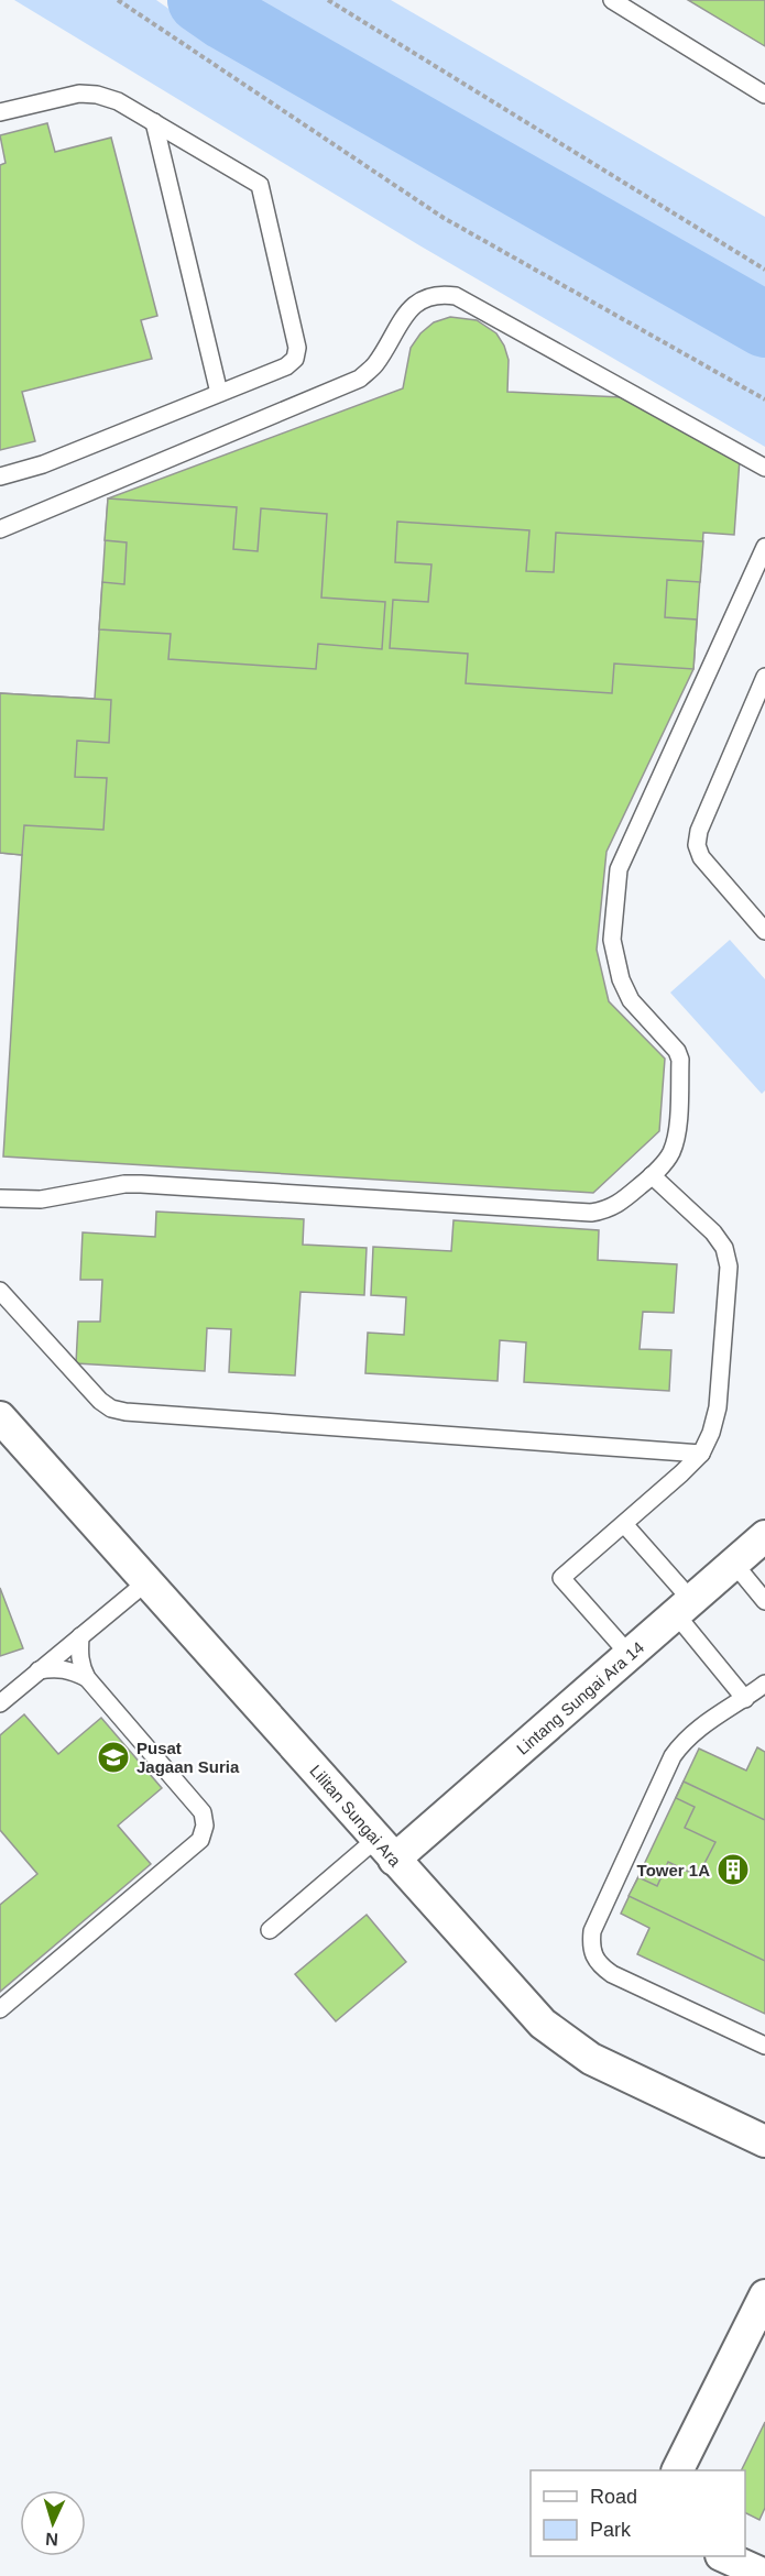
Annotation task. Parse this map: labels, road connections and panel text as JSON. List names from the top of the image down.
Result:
{
  "streets": {
    "street": ["Lintang Sungai Ara 14", "Lilitan Sungai Ara"]
  },
  "crossings": [
    ["Lintang Sungai Ara 14", "Lilitan Sungai Ara"]
  ],
  "places": {
    "school or university": ["Pusat Jagaan Suria"],
    "building": ["Tower 1A"]
  },
  "legend": ["Road", "Park"],
  "north": "bottom"
}
